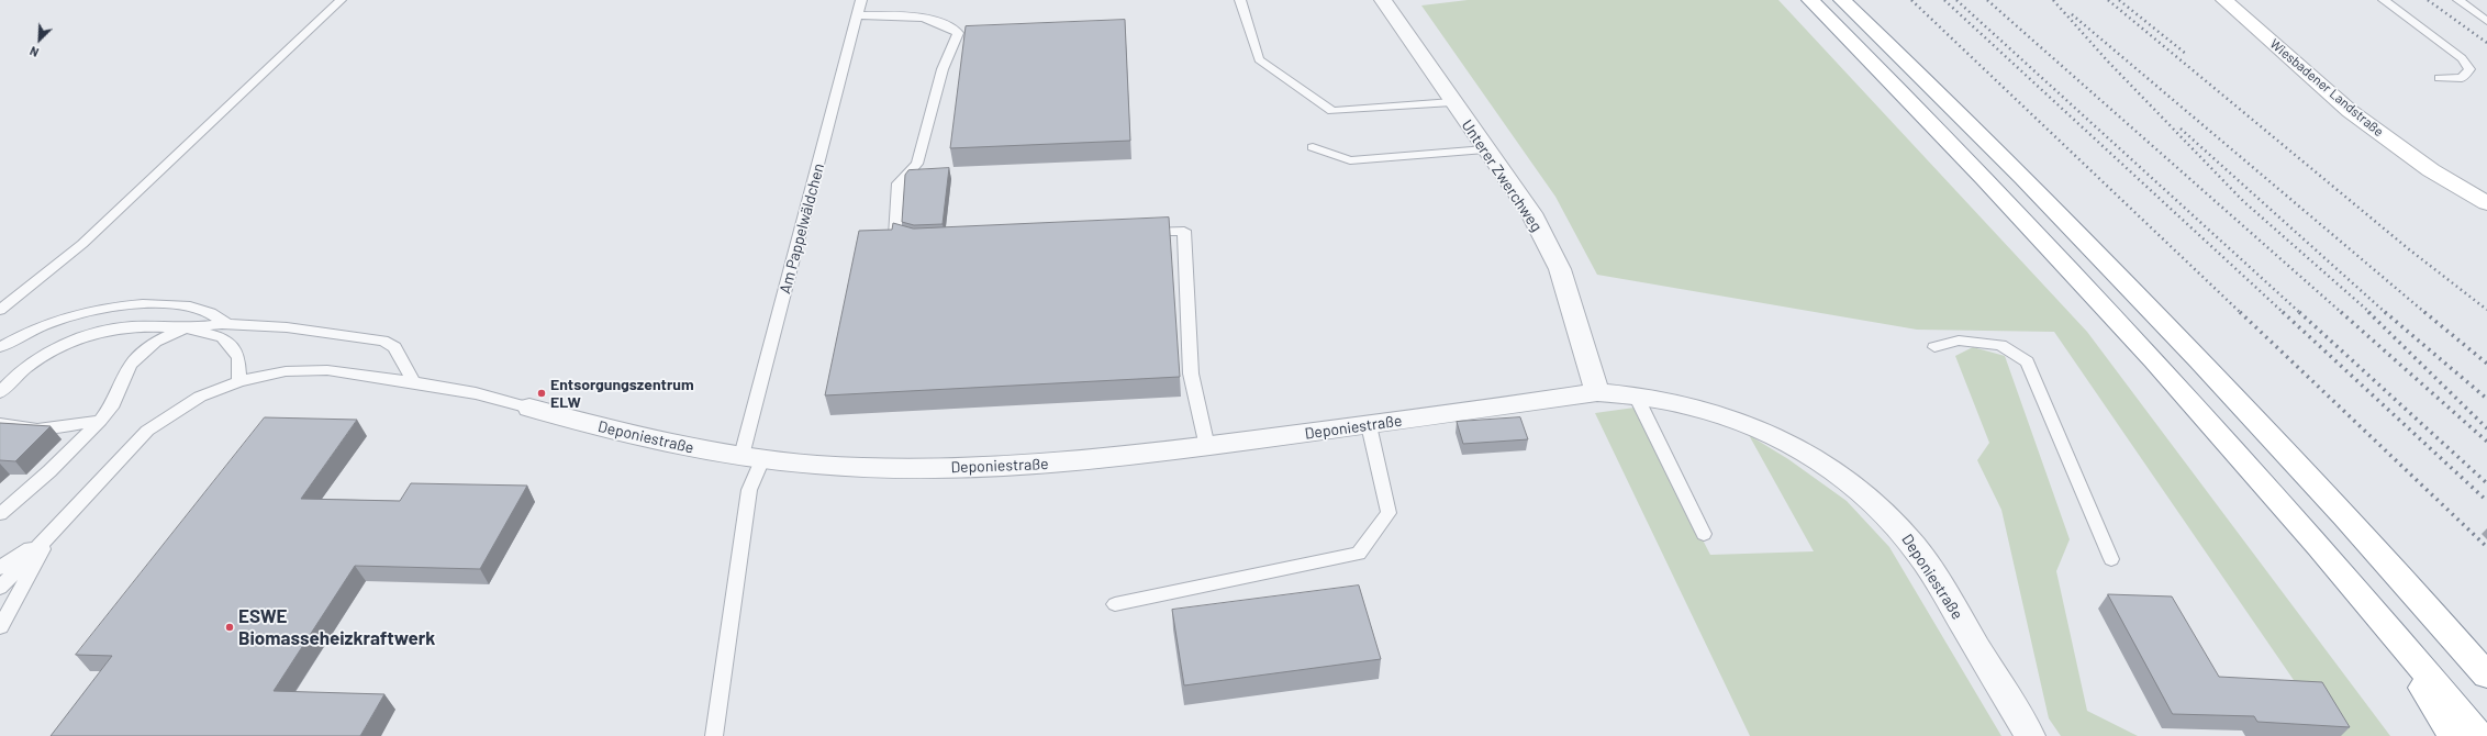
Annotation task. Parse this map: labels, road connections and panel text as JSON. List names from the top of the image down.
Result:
{
  "streets": {
    "main road": ["Wiesbadener Landstraße"],
    "street": ["Unterer Zwerchweg", "Deponiestraße"],
    "lane": ["Am Pappelwäldchen"]
  },
  "crossings": [
    ["Unterer Zwerchweg", "Deponiestraße"],
    ["Am Pappelwäldchen", "Deponiestraße"]
  ],
  "places": ["Entsorgungszentrum ELW", "ESWE Biomasseheizkraftwerk"],
  "north": "bottom left"
}
